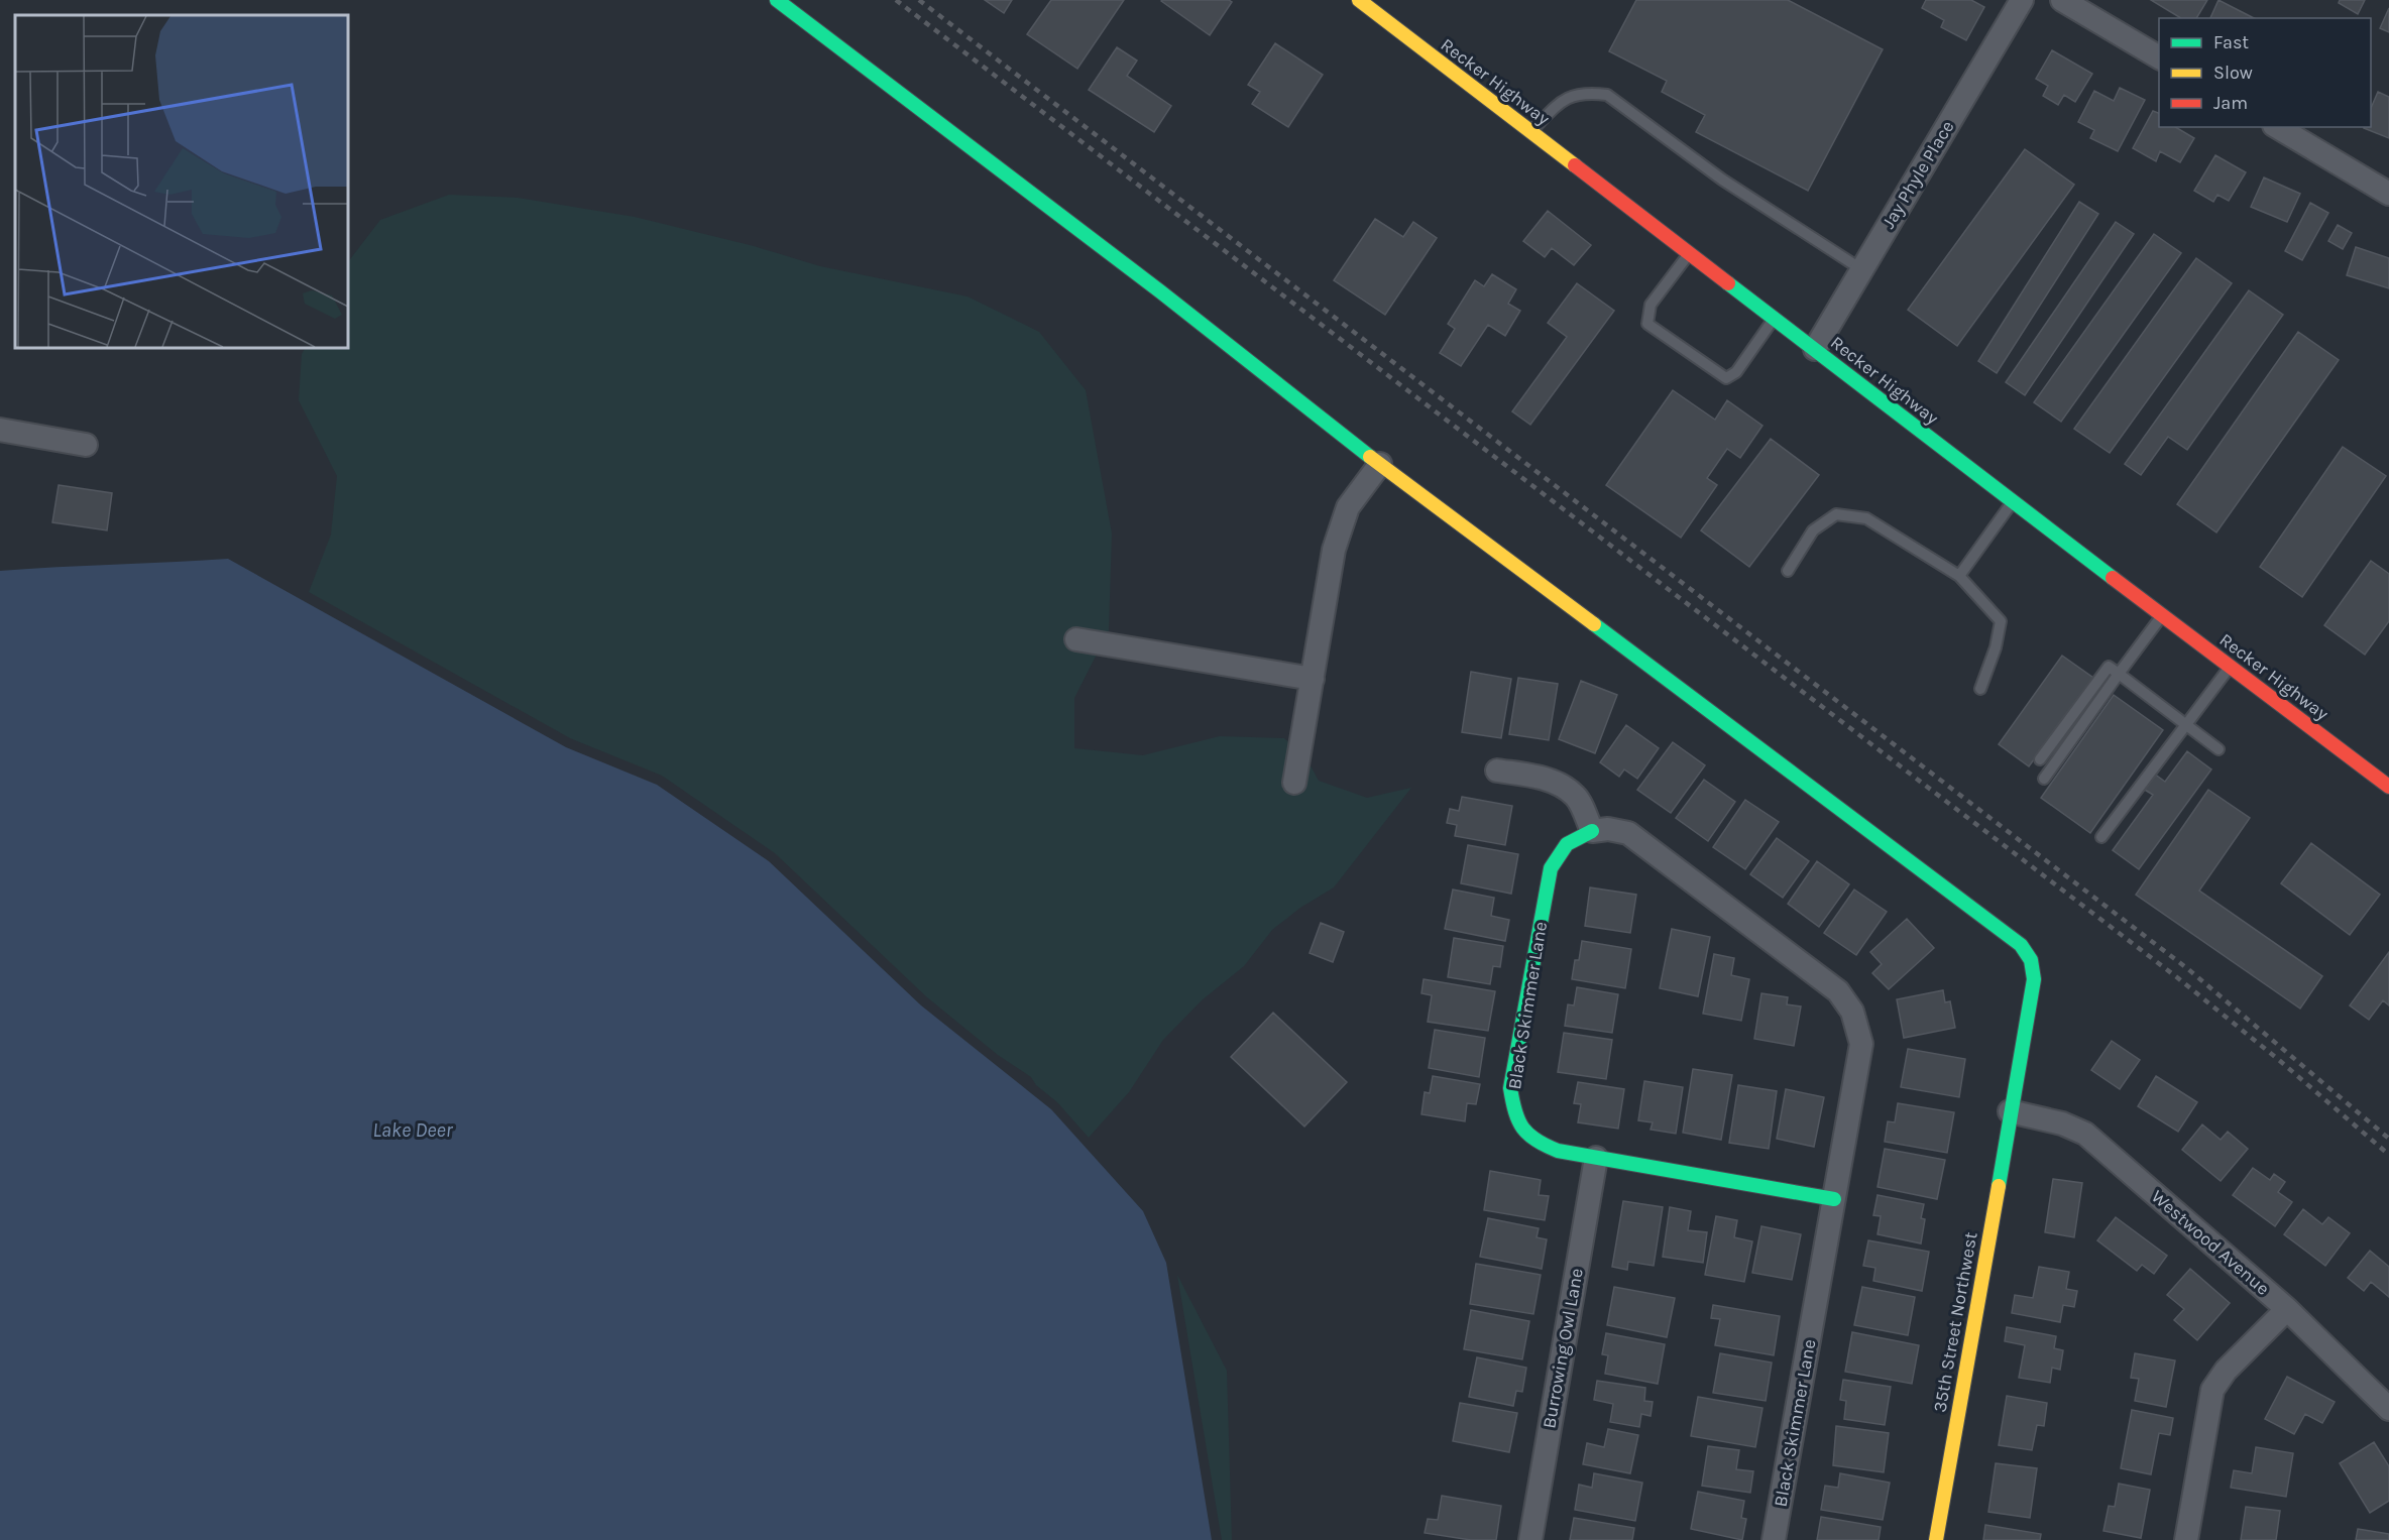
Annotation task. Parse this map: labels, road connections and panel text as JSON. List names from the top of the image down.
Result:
{
  "streets": {
    "street": [
      "Recker Highway",
      "Jay Phyle Place",
      "Black Skimmer Lane",
      "Westwood Avenue",
      "35th Street Northwest",
      "Burrowing Owl Lane"
    ]
  },
  "crossings": [
    ["Recker Highway", "Jay Phyle Place"],
    ["Black Skimmer Lane", "Burrowing Owl Lane"],
    ["Westwood Avenue", "35th Street Northwest"]
  ],
  "water": ["Lake Deer"],
  "legend": ["Fast", "Slow", "Jam"]
}
